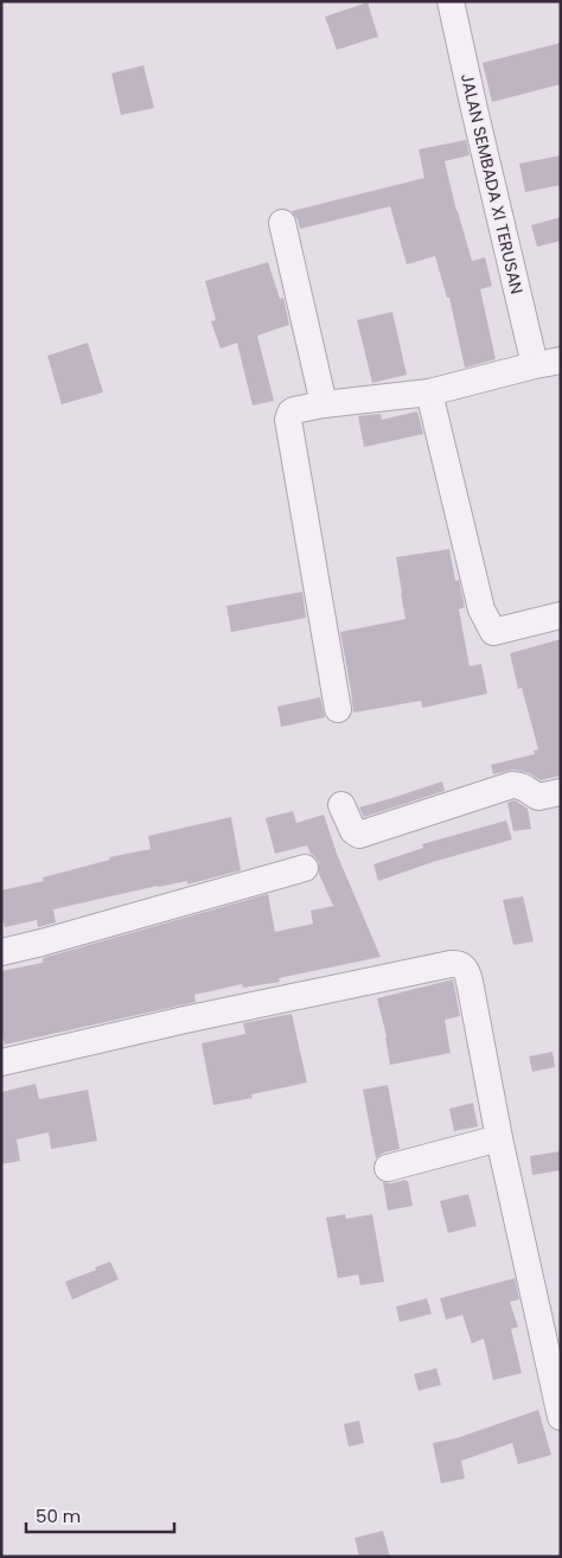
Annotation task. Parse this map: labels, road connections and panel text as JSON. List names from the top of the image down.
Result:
{
  "streets": {
    "street": ["JALAN SEMBADA XI TERUSAN"]
  },
  "scale_bar": "50 m"
}
